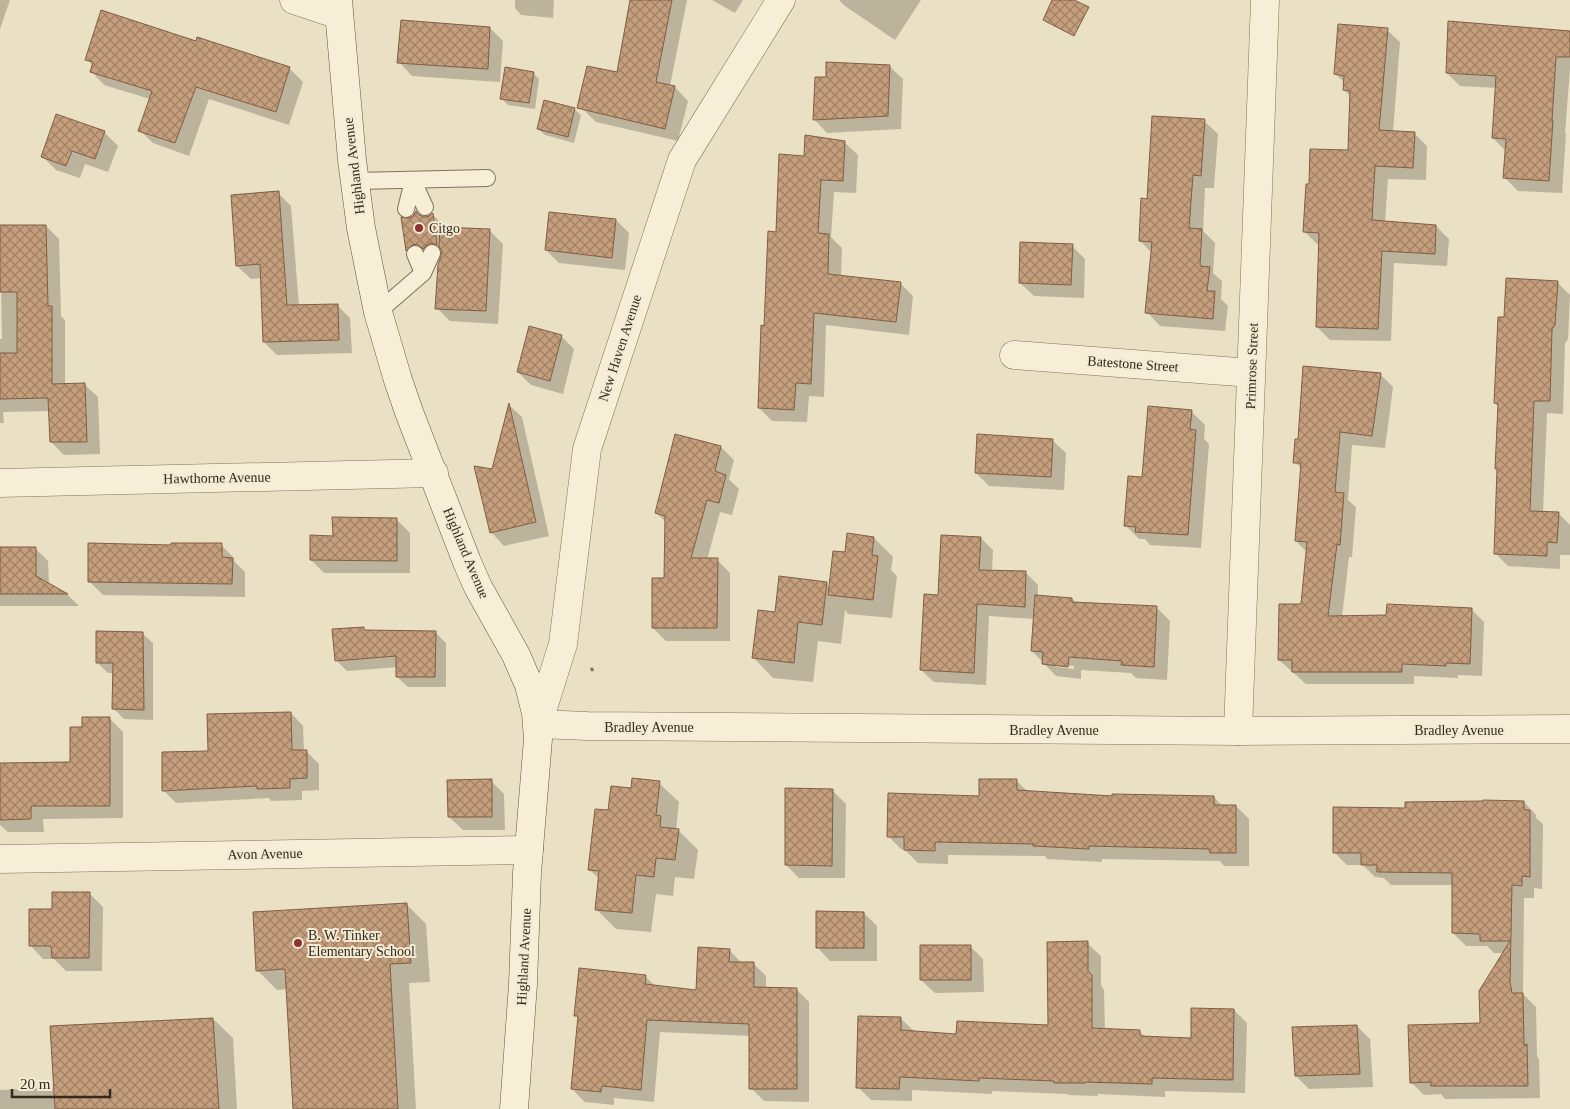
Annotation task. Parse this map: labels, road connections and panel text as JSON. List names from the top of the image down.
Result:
{
  "streets": {
    "street": [
      "Highland Avenue",
      "New Haven Avenue",
      "Batestone Street",
      "Primrose Street",
      "Hawthorne Avenue",
      "Bradley Avenue",
      "Avon Avenue"
    ]
  },
  "crossings": [
    ["Highland Avenue", "New Haven Avenue"],
    ["Highland Avenue", "Hawthorne Avenue"],
    ["Highland Avenue", "Bradley Avenue"],
    ["Highland Avenue", "Avon Avenue"],
    ["New Haven Avenue", "Bradley Avenue"],
    ["Batestone Street", "Primrose Street"],
    ["Primrose Street", "Bradley Avenue"]
  ],
  "places": ["Citgo", "B. W. Tinker Elementary School"],
  "scale_bar": "20 m"
}
